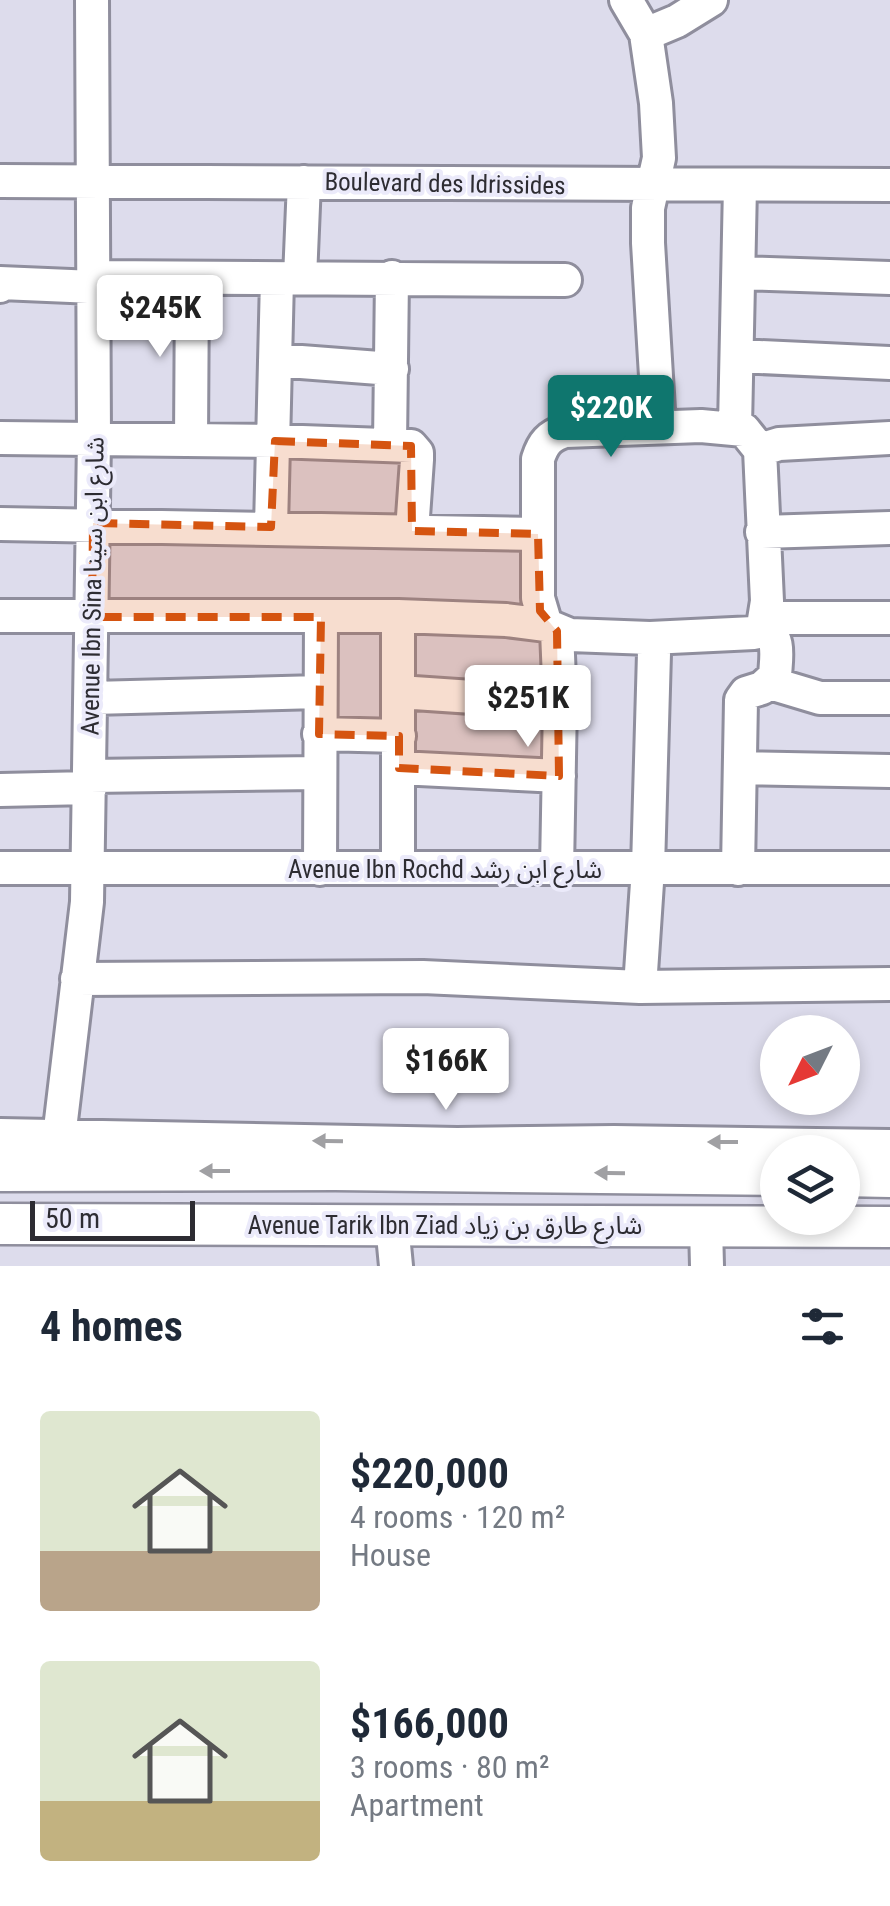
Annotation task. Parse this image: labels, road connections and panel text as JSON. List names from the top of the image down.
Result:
{
  "streets": {
    "main road": ["Avenue Tarik Ibn Ziad شارع طارق بن زياد"],
    "street": ["Boulevard des Idrissides", "Avenue Ibn Sina شارع ابن سينا", "Avenue Ibn Rochd شارع ابن رشد"]
  },
  "crossings": [
    ["Boulevard des Idrissides", "Avenue Ibn Sina شارع ابن سينا"],
    ["Avenue Ibn Sina شارع ابن سينا", "Avenue Ibn Rochd شارع ابن رشد"],
    ["Avenue Ibn Sina شارع ابن سينا", "Avenue Tarik Ibn Ziad شارع طارق بن زياد"]
  ],
  "scale_bar": "50 m",
  "north": "bottom left",
  "page": {
    "price": [
      "$245K",
      "$220K",
      "$251K",
      "$166K"
    ],
    "scale": "50 m",
    "heading": "4 homes",
    "list": [
      {
        "name": "$220,000",
        "note": "4 rooms · 120 m² · House"
      },
      {
        "name": "$166,000",
        "note": "3 rooms · 80 m² · Apartment"
      }
    ]
  }
}
